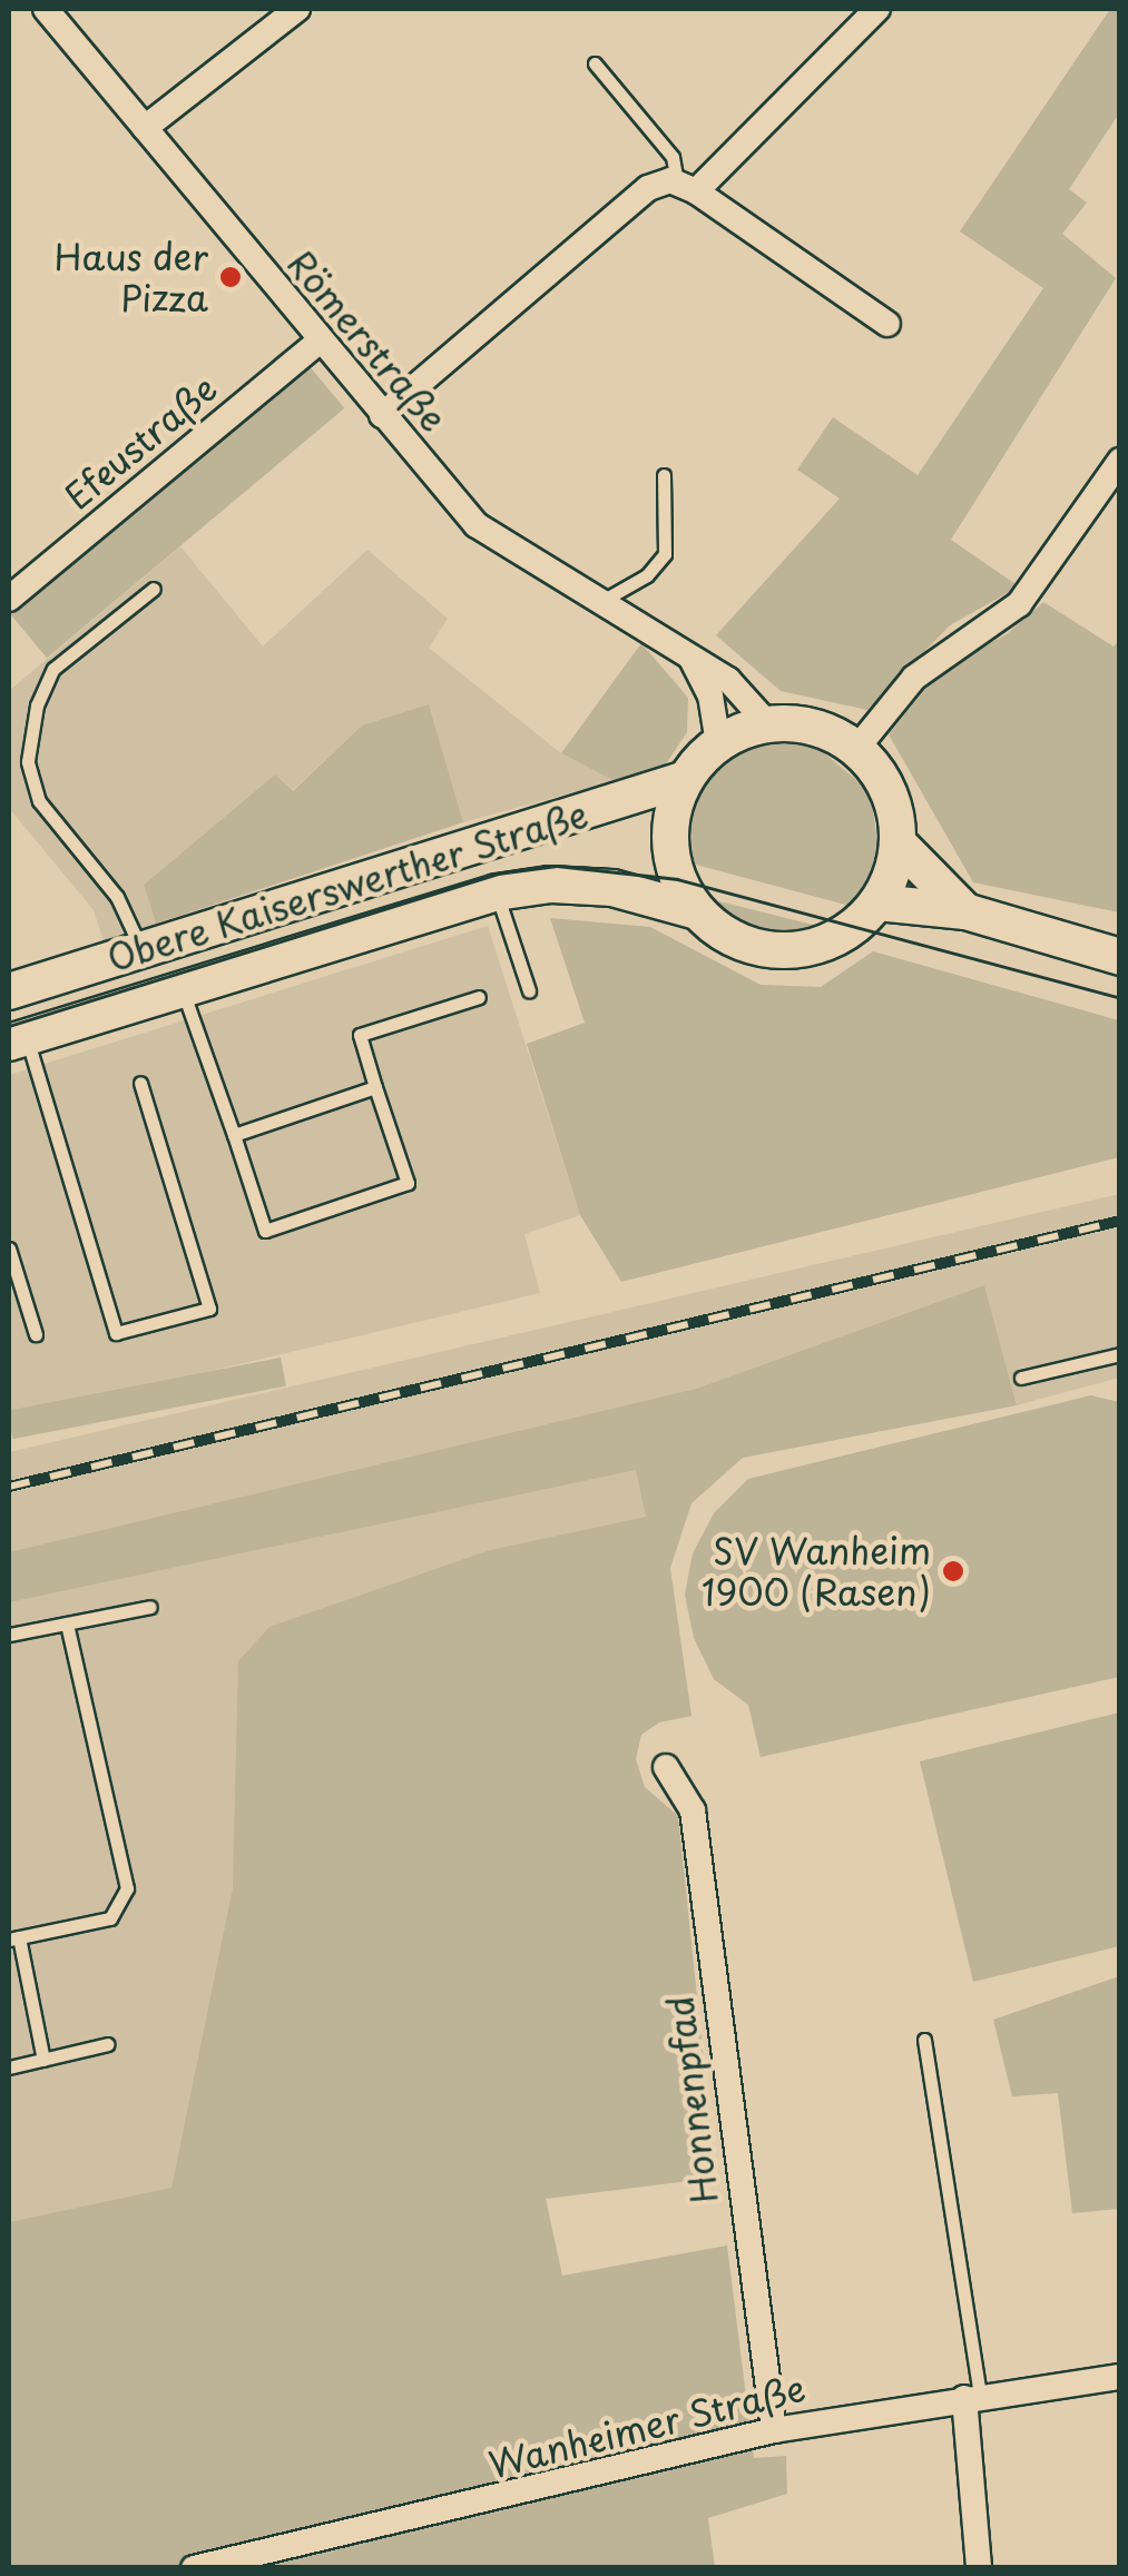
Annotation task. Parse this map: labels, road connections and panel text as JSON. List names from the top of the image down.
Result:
{
  "streets": {
    "street": [
      "Römerstraße",
      "Efeustraße",
      "Obere Kaiserswerther Straße",
      "Honnenpfad",
      "Wanheimer Straße"
    ]
  },
  "crossings": [
    ["Römerstraße", "Efeustraße"],
    ["Römerstraße", "Obere Kaiserswerther Straße"],
    ["Honnenpfad", "Wanheimer Straße"]
  ],
  "places": ["Haus der Pizza", "SV Wanheim 1900 (Rasen)"]
}
